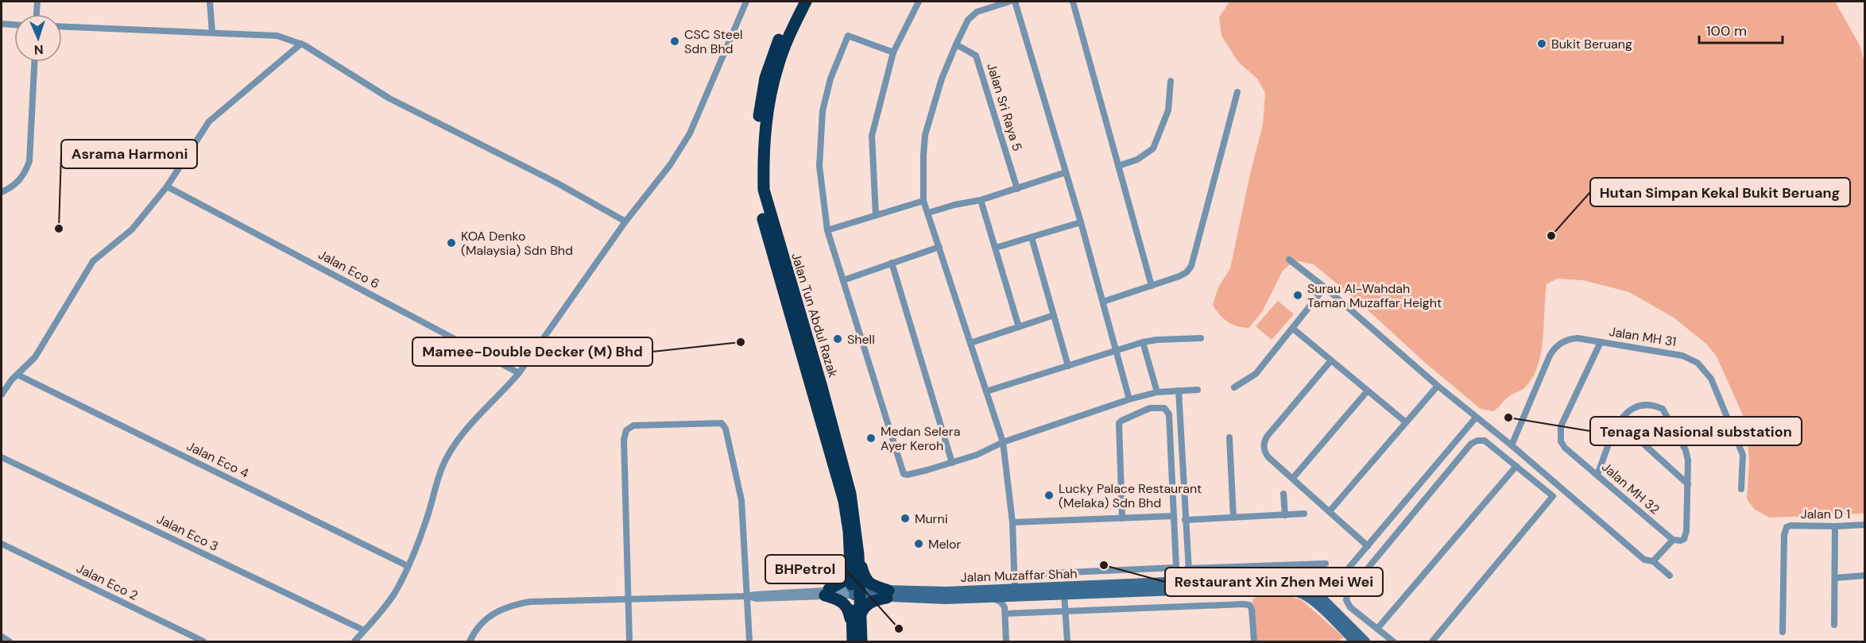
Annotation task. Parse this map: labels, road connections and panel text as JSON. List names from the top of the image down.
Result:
{
  "streets": {
    "highway": ["Jalan Tun Abdul Razak"],
    "main road": ["Jalan Muzaffar Shah"],
    "street": [
      "Jalan Sri Raya 5",
      "Jalan Eco 6",
      "Jalan MH 31",
      "Jalan Eco 4",
      "Jalan MH 32",
      "Jalan D 1",
      "Jalan Eco 3",
      "Jalan Eco 2"
    ]
  },
  "crossings": [
    ["Jalan Tun Abdul Razak", "Jalan Muzaffar Shah"],
    ["Jalan MH 31", "Jalan MH 32"]
  ],
  "places": [
    "CSC Steel Sdn Bhd",
    "Bukit Beruang",
    "Asrama Harmoni",
    "Hutan Simpan Kekal Bukit Beruang",
    "KOA Denko (Malaysia) Sdn Bhd",
    "Surau Al-Wahdah Taman Muzaffar Height",
    "Shell",
    "Mamee-Double Decker (M) Bhd",
    "Tenaga Nasional substation",
    "Medan Selera Ayer Keroh",
    "Lucky Palace Restaurant (Melaka) Sdn Bhd",
    "Murni",
    "Melor",
    "Restaurant Xin Zhen Mei Wei",
    "BHPetrol"
  ],
  "scale_bar": "100 m",
  "north": "bottom"
}
